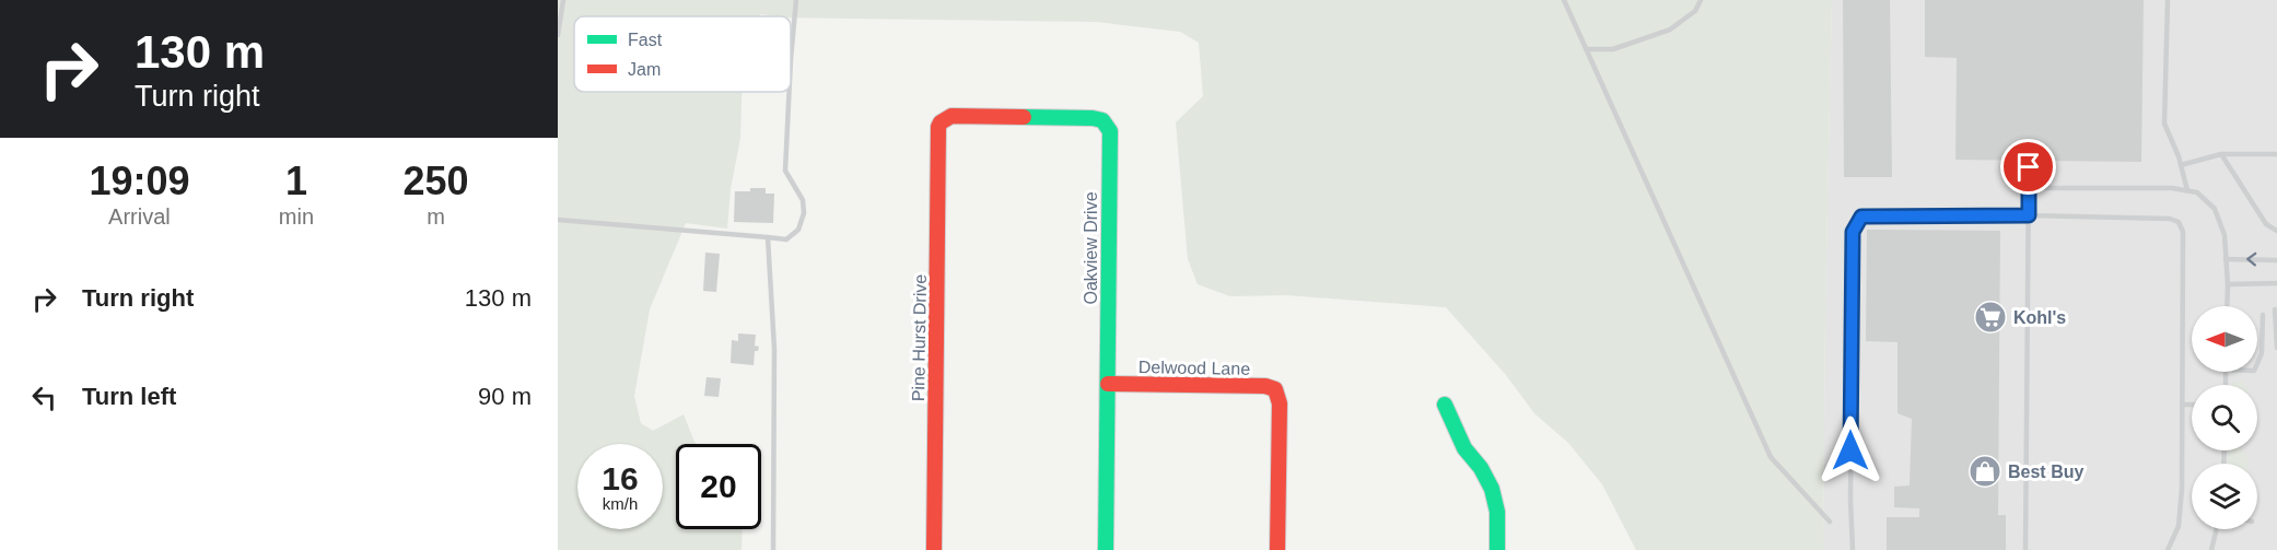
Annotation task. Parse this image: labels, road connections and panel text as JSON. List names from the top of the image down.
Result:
{
  "streets": {
    "street": ["Oakview Drive", "Pine Hurst Drive", "Delwood Lane"]
  },
  "crossings": [
    ["Oakview Drive", "Pine Hurst Drive"],
    ["Oakview Drive", "Delwood Lane"]
  ],
  "places": {
    "supermarket": ["Kohl's"],
    "shop": ["Best Buy"]
  },
  "legend": ["Fast", "Jam"],
  "north": "left",
  "page": {
    "turn": ["130 m", "Turn right"],
    "eta": [
      "19:09",
      "Arrival",
      "1",
      "min",
      "250",
      "m"
    ],
    "list": [
      {
        "name": "Turn right",
        "value": "130 m"
      },
      {
        "name": "Turn left",
        "value": "90 m"
      }
    ],
    "speed": "16 km/h",
    "limit": "20"
  }
}
